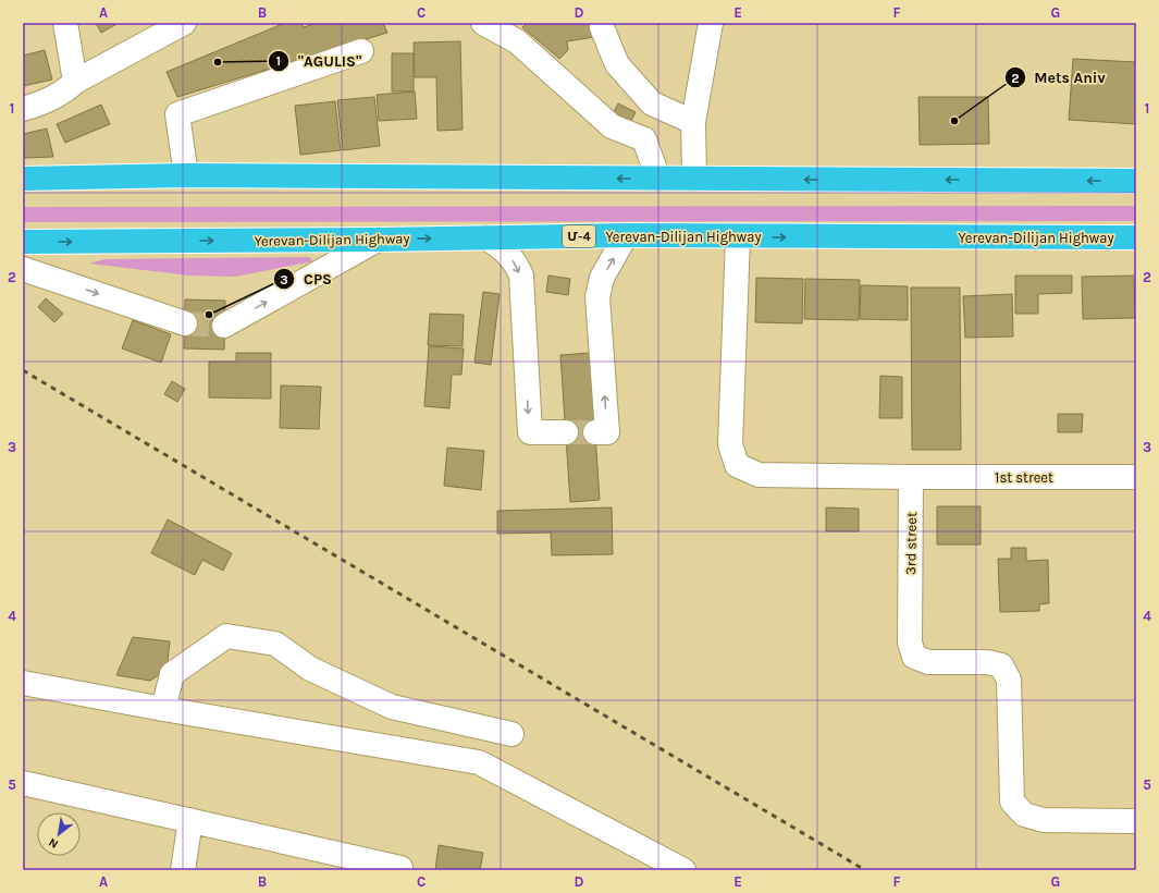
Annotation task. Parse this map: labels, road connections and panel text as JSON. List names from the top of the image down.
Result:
{
  "streets": {
    "highway": ["Մ-4", "Yerevan-Dilijan Highway"],
    "street": ["1st street", "3rd street"]
  },
  "crossings": [
    ["1st street", "3rd street"]
  ],
  "places": ["\"AGULIS\"", "Mets Aniv", "CPS"],
  "north": "bottom left",
  "grid": {
    "columns": [
      "A",
      "B",
      "C",
      "D",
      "E",
      "F",
      "G"
    ],
    "rows": [
      "1",
      "2",
      "3",
      "4",
      "5"
    ]
  }
}
